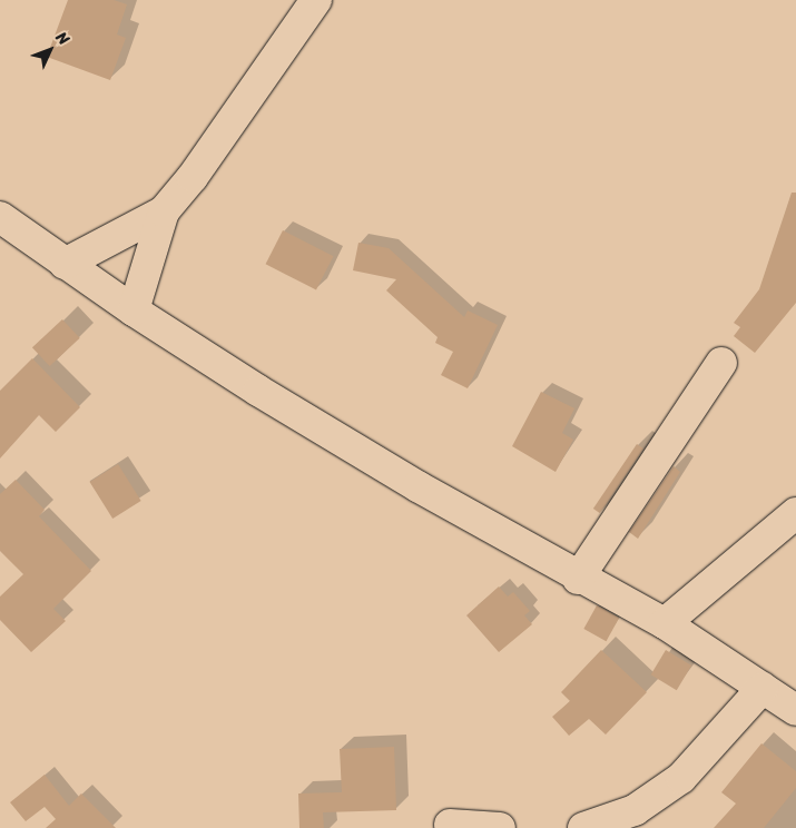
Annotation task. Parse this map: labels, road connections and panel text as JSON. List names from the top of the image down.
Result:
{
  "north": "top right"
}
